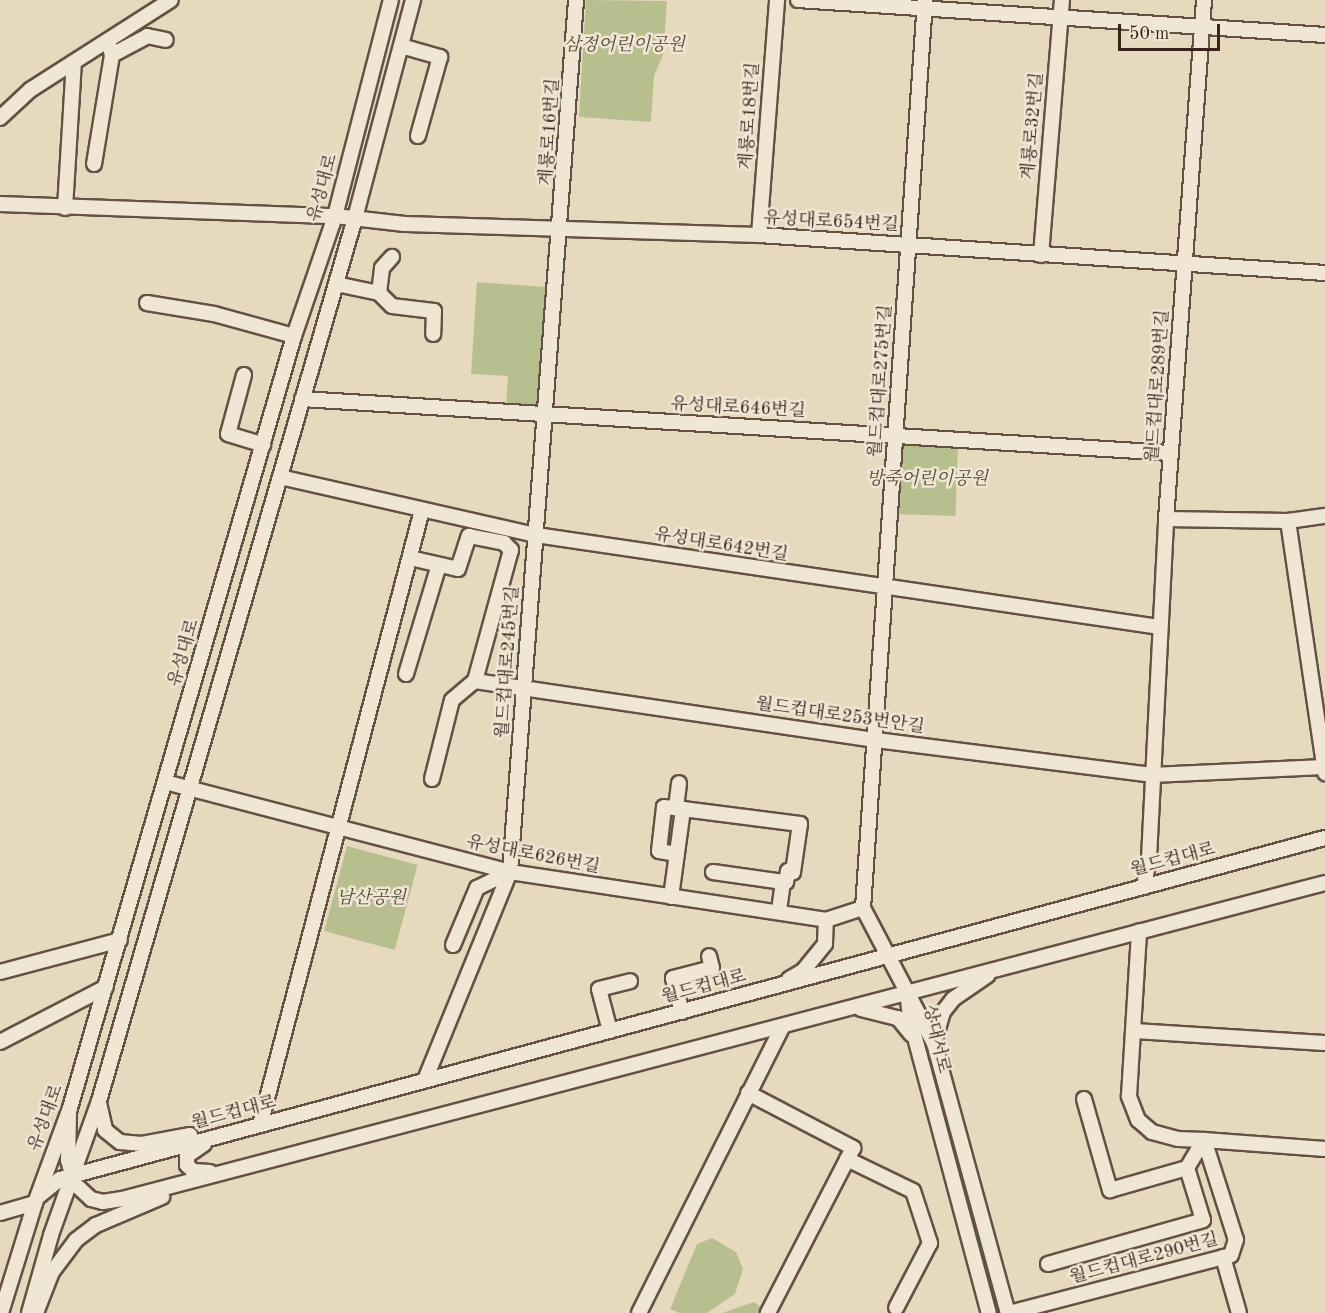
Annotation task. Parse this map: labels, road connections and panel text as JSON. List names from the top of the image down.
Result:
{
  "streets": {
    "street": [
      "계룡로18번길",
      "계룡로32번길",
      "계룡로16번길",
      "유성대로",
      "유성대로654번길",
      "월드컵대로275번길",
      "월드컵대로289번길",
      "유성대로646번길",
      "유성대로642번길",
      "월드컵대로245번길",
      "월드컵대로253번안길",
      "유성대로626번길",
      "월드컵대로",
      "상대서로",
      "월드컵대로290번길"
    ]
  },
  "crossings": [
    ["계룡로18번길", "유성대로654번길"],
    ["계룡로32번길", "유성대로654번길"],
    ["계룡로16번길", "유성대로654번길"],
    ["계룡로16번길", "월드컵대로245번길"],
    ["유성대로", "유성대로654번길"],
    ["유성대로", "유성대로626번길"],
    ["유성대로", "월드컵대로"],
    ["유성대로654번길", "월드컵대로275번길"],
    ["유성대로654번길", "월드컵대로289번길"],
    ["유성대로654번길", "월드컵대로245번길"],
    ["월드컵대로275번길", "유성대로646번길"],
    ["월드컵대로275번길", "유성대로642번길"],
    ["월드컵대로275번길", "월드컵대로253번안길"],
    ["월드컵대로275번길", "유성대로626번길"],
    ["월드컵대로289번길", "유성대로646번길"],
    ["월드컵대로289번길", "유성대로642번길"],
    ["월드컵대로289번길", "월드컵대로253번안길"],
    ["월드컵대로289번길", "월드컵대로"],
    ["유성대로646번길", "월드컵대로245번길"],
    ["유성대로642번길", "월드컵대로245번길"],
    ["월드컵대로245번길", "월드컵대로253번안길"],
    ["월드컵대로245번길", "유성대로626번길"],
    ["월드컵대로245번길", "월드컵대로"],
    ["상대서로", "월드컵대로290번길"]
  ],
  "parks": ["삼정어린이공원", "방죽어린이공원", "남산공원"],
  "scale_bar": "50 m"
}
